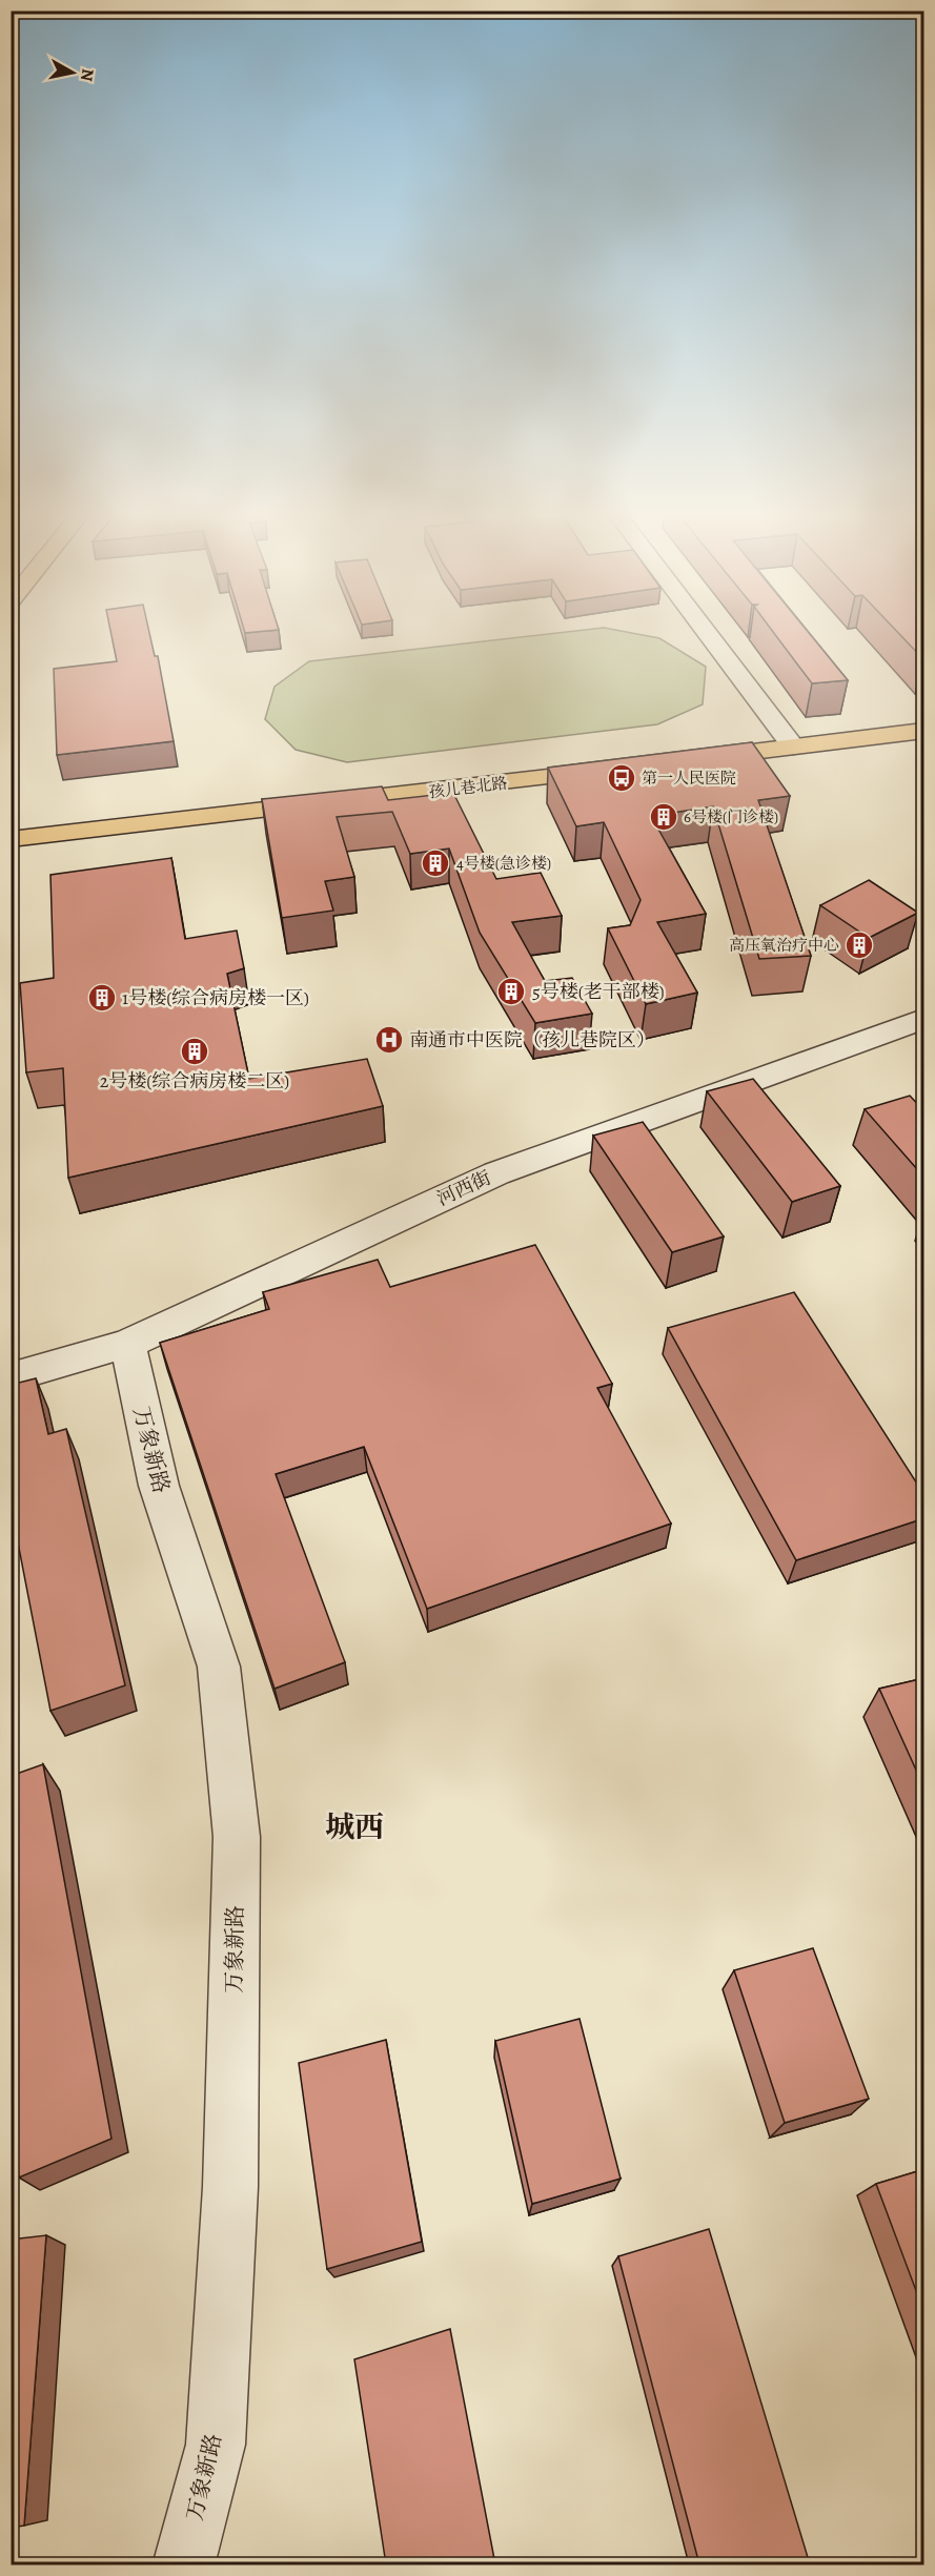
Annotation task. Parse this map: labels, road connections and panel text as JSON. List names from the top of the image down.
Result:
{
  "streets": {
    "main road": ["孩儿巷北路"],
    "street": ["河西街", "万象新路"]
  },
  "crossings": [
    ["河西街", "万象新路"]
  ],
  "districts": ["城西"],
  "places": {
    "bus stop": ["第一人民医院"],
    "building": [
      "6号楼(门诊楼)",
      "4号楼(急诊楼)",
      "高压氧治疗中心",
      "5号楼(老干部楼)",
      "1号楼(综合病房楼一区)",
      "2号楼(综合病房楼二区)"
    ],
    "hospital": ["南通市中医院（孩儿巷院区）"]
  },
  "north": "right"
}
